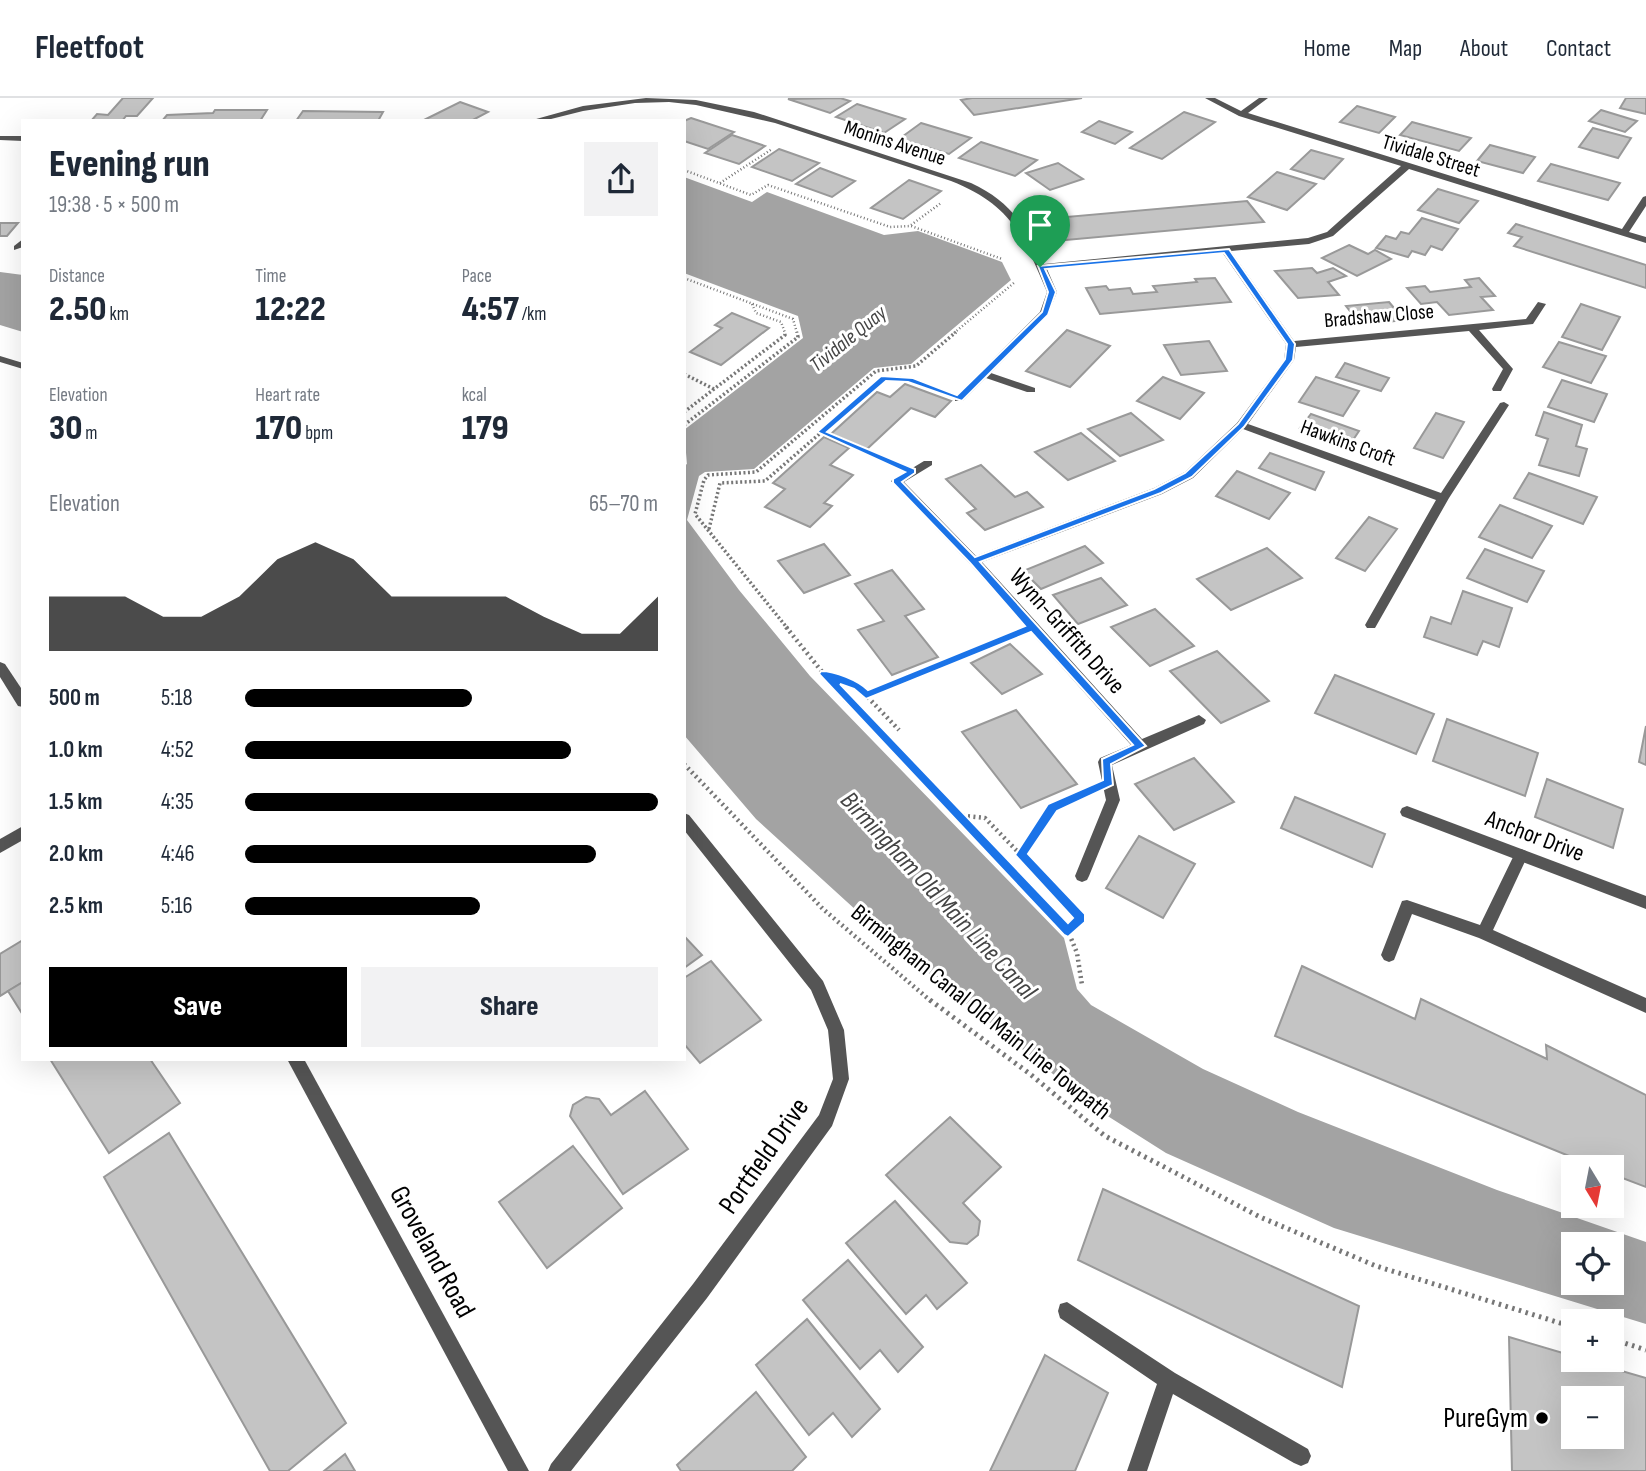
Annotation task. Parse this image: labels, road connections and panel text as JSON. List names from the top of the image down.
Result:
{
  "streets": {
    "street": [
      "Monins Avenue",
      "Tividale Street",
      "Bradshaw Close",
      "Hawkins Croft",
      "Wynn-Griffith Drive",
      "Anchor Drive",
      "Portfield Drive",
      "Groveland Road"
    ],
    "path": ["Birmingham Canal Old Main Line Towpath"]
  },
  "water": ["Tividale Quay", "Birmingham Old Main Line Canal"],
  "places": ["PureGym"],
  "north": "bottom",
  "page": {
    "header": "Fleetfoot",
    "nav": [
      "Home",
      "Map",
      "About",
      "Contact"
    ],
    "heading": ["Evening run", "19:38 · 5 × 500 m"],
    "stats": [
      ["Distance", "2.50 km"],
      ["Time", "12:22"],
      ["Pace", "4:57 /km"],
      ["Elevation", "30 m"],
      ["Heart rate", "170 bpm"],
      ["kcal", "179"]
    ],
    "chart": ["Elevation", "65–70 m"],
    "list": [
      {
        "name": "500 m",
        "note": "5:18"
      },
      {
        "name": "1.0 km",
        "note": "4:52"
      },
      {
        "name": "1.5 km",
        "note": "4:35"
      },
      {
        "name": "2.0 km",
        "note": "4:46"
      },
      {
        "name": "2.5 km",
        "note": "5:16"
      }
    ],
    "buttons": ["Save", "Share"],
    "map_buttons": ["+", "−"]
  }
}
